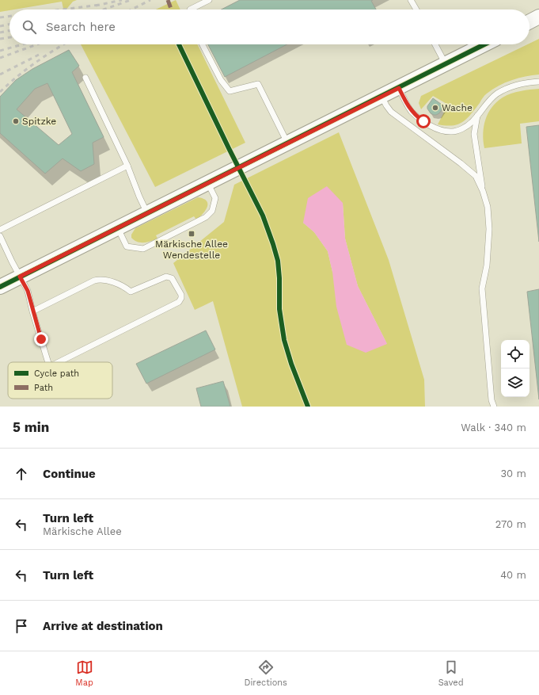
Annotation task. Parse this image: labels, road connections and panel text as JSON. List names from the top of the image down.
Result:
{
  "places": {
    "other": ["Wache", "Spitzke"],
    "transit": ["Märkische Allee Wendestelle"]
  },
  "legend": ["Cycle path", "Path"],
  "page": {
    "search": "Search here",
    "heading": ["5 min", "Walk · 340 m"],
    "list": [
      ["Continue", "30 m"],
      ["Turn left", "Märkische Allee", "270 m"],
      ["Turn left", "40 m"],
      "Arrive at destination"
    ],
    "nav": ["Map", "Directions", "Saved"]
  }
}
